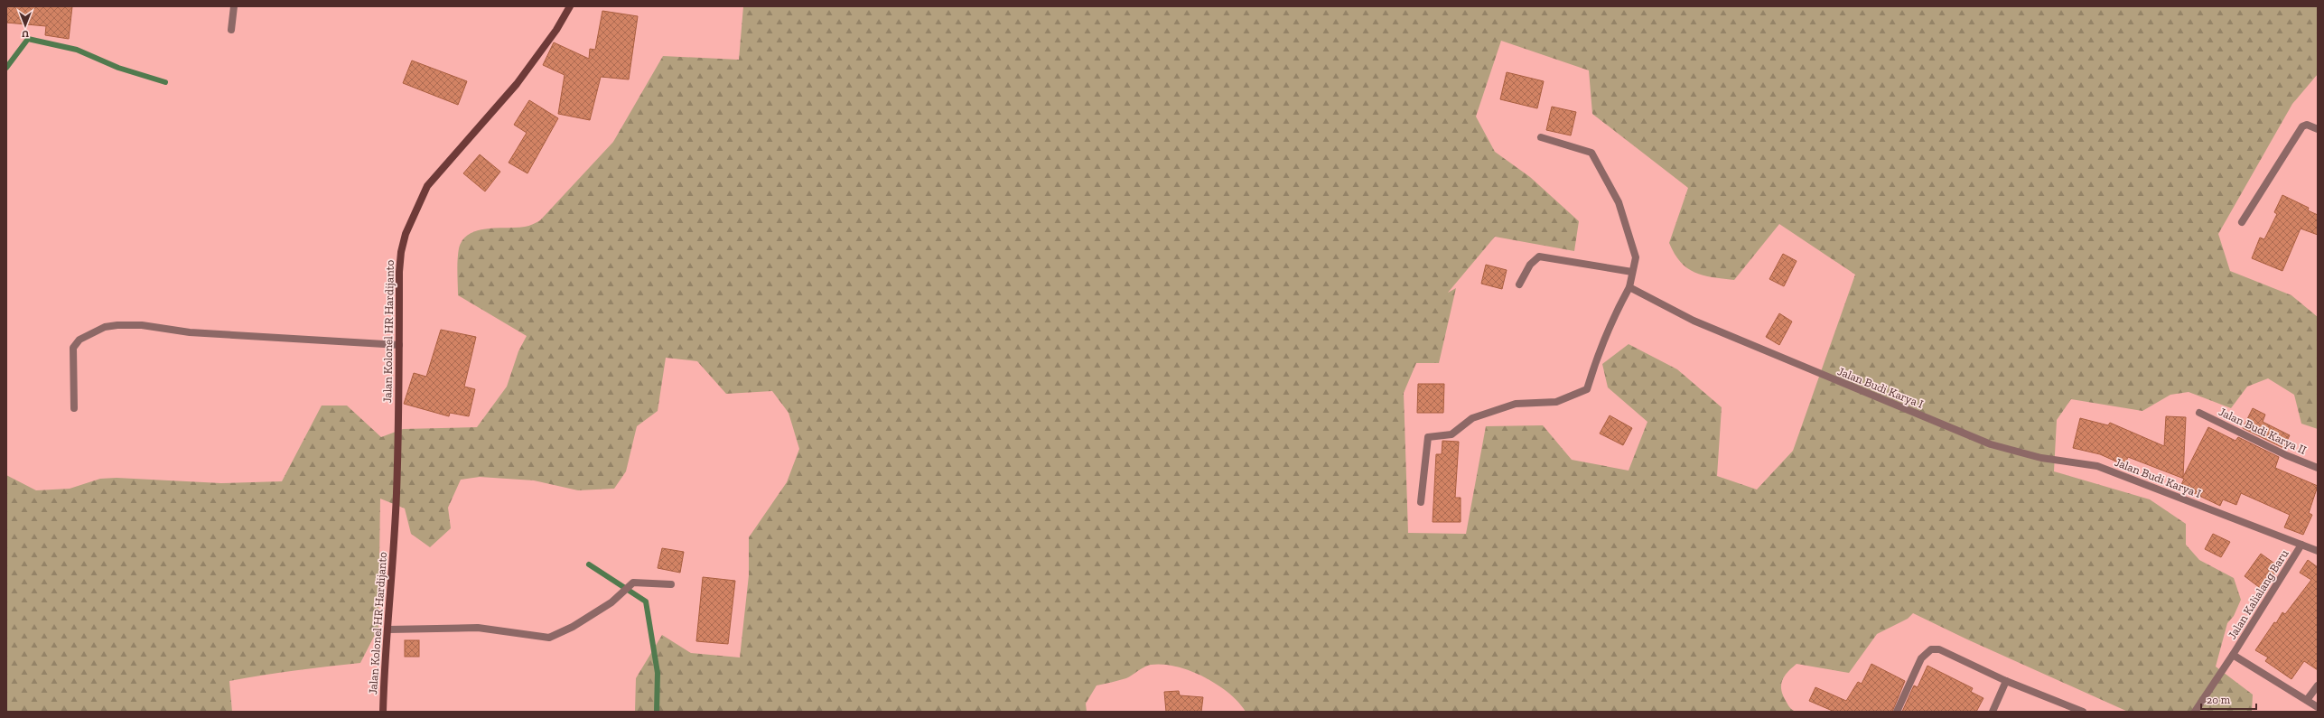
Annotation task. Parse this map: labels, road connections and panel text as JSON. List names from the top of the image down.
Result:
{
  "streets": {
    "main road": ["Jalan Kolonel HR Hardijanto"],
    "street": ["Jalan Budi Karya I", "Jalan Budi Karya II", "Jalan Kalialang Baru"]
  },
  "crossings": [
    ["Jalan Budi Karya I", "Jalan Kalialang Baru"]
  ],
  "scale_bar": "20 m",
  "north": "bottom"
}
